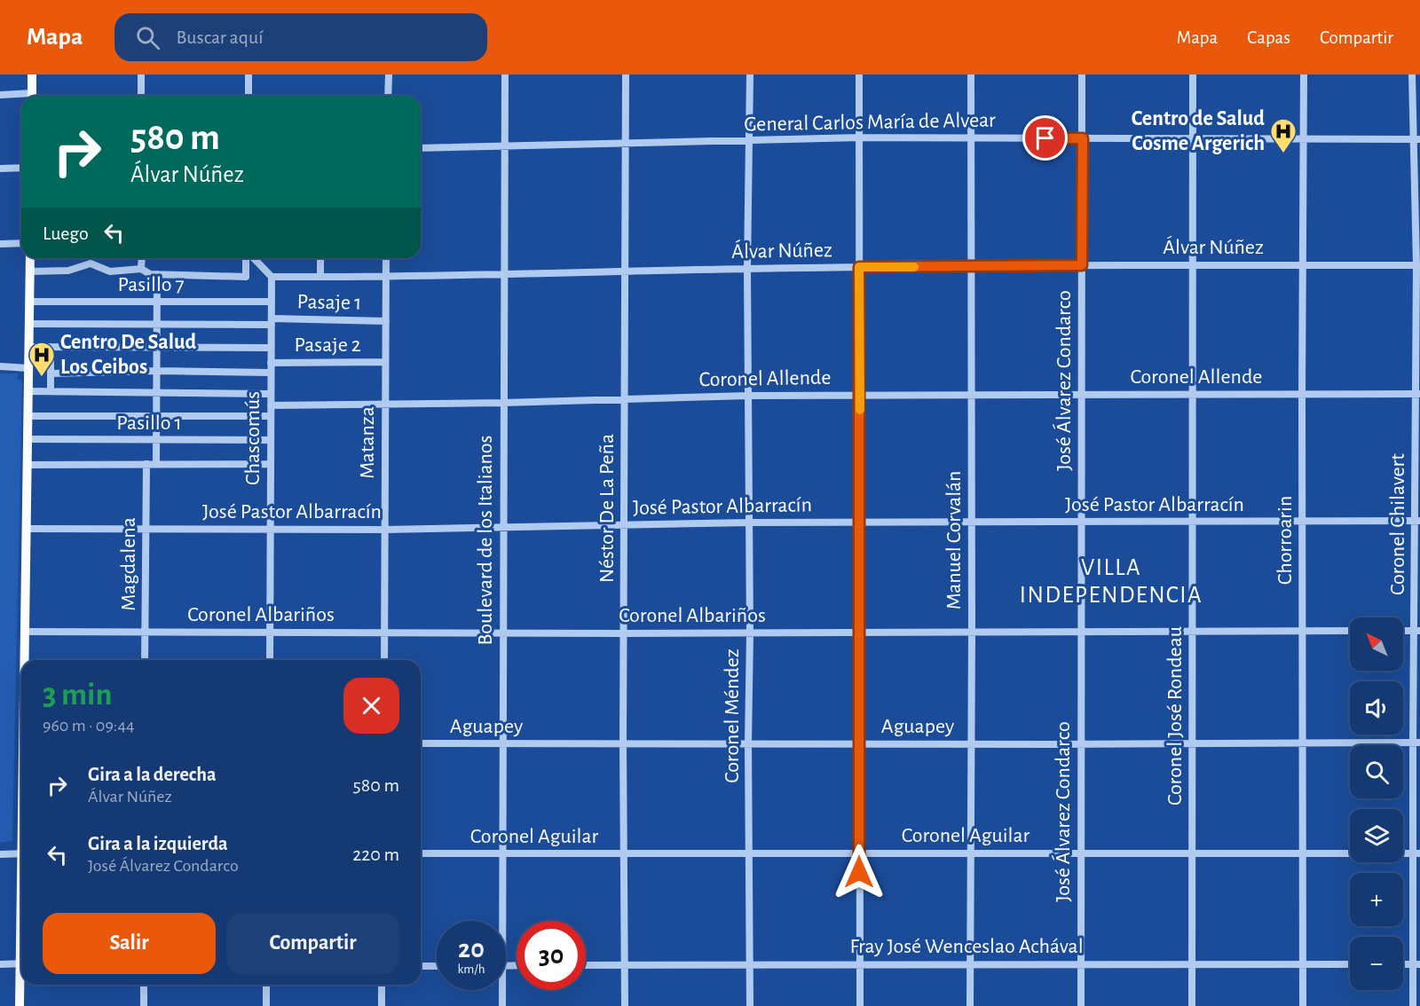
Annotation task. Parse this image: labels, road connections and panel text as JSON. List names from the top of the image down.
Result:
{
  "streets": {
    "street": [
      "General Carlos María de Alvear",
      "Álvar Núñez",
      "Pasillo 7",
      "Pasaje 1",
      "Pasaje 2",
      "Coronel Allende",
      "José Álvarez Condarco",
      "Pasillo 1",
      "Chascomús",
      "Matanza",
      "José Pastor Albarracín",
      "Néstor De La Peña",
      "Coronel Chilavert",
      "Boulevard de los Italianos",
      "Manuel Corvalán",
      "Chorroarin",
      "Magdalena",
      "Coronel Albariños",
      "Coronel Méndez",
      "Coronel José Rondeau",
      "Aguapey",
      "Coronel Aguilar",
      "Fray José Wenceslao Achával"
    ]
  },
  "crossings": [
    ["General Carlos María de Alvear", "José Álvarez Condarco"],
    ["General Carlos María de Alvear", "Néstor De La Peña"],
    ["General Carlos María de Alvear", "Coronel Chilavert"],
    ["General Carlos María de Alvear", "Boulevard de los Italianos"],
    ["General Carlos María de Alvear", "Manuel Corvalán"],
    ["General Carlos María de Alvear", "Chorroarin"],
    ["General Carlos María de Alvear", "Coronel Méndez"],
    ["General Carlos María de Alvear", "Coronel José Rondeau"],
    ["Álvar Núñez", "José Álvarez Condarco"],
    ["Álvar Núñez", "Chascomús"],
    ["Álvar Núñez", "Matanza"],
    ["Álvar Núñez", "Néstor De La Peña"],
    ["Álvar Núñez", "Coronel Chilavert"],
    ["Álvar Núñez", "Boulevard de los Italianos"],
    ["Álvar Núñez", "Manuel Corvalán"],
    ["Álvar Núñez", "Chorroarin"],
    ["Álvar Núñez", "Coronel Méndez"],
    ["Álvar Núñez", "Coronel José Rondeau"],
    ["Pasillo 7", "Chascomús"],
    ["Pasaje 1", "Chascomús"],
    ["Pasaje 1", "Matanza"],
    ["Pasaje 2", "Chascomús"],
    ["Pasaje 2", "Matanza"],
    ["Coronel Allende", "José Álvarez Condarco"],
    ["Coronel Allende", "Chascomús"],
    ["Coronel Allende", "Matanza"],
    ["Coronel Allende", "Néstor De La Peña"],
    ["Coronel Allende", "Coronel Chilavert"],
    ["Coronel Allende", "Boulevard de los Italianos"],
    ["Coronel Allende", "Manuel Corvalán"],
    ["Coronel Allende", "Chorroarin"],
    ["Coronel Allende", "Coronel Méndez"],
    ["Coronel Allende", "Coronel José Rondeau"],
    ["José Álvarez Condarco", "José Pastor Albarracín"],
    ["José Álvarez Condarco", "Coronel Albariños"],
    ["José Álvarez Condarco", "Aguapey"],
    ["José Álvarez Condarco", "Coronel Aguilar"],
    ["José Álvarez Condarco", "Fray José Wenceslao Achával"],
    ["Pasillo 1", "Chascomús"],
    ["Chascomús", "José Pastor Albarracín"],
    ["Chascomús", "Coronel Albariños"],
    ["Matanza", "José Pastor Albarracín"],
    ["Matanza", "Coronel Albariños"],
    ["José Pastor Albarracín", "Néstor De La Peña"],
    ["José Pastor Albarracín", "Coronel Chilavert"],
    ["José Pastor Albarracín", "Boulevard de los Italianos"],
    ["José Pastor Albarracín", "Manuel Corvalán"],
    ["José Pastor Albarracín", "Chorroarin"],
    ["José Pastor Albarracín", "Magdalena"],
    ["José Pastor Albarracín", "Coronel Méndez"],
    ["José Pastor Albarracín", "Coronel José Rondeau"],
    ["Néstor De La Peña", "Coronel Albariños"],
    ["Néstor De La Peña", "Aguapey"],
    ["Néstor De La Peña", "Coronel Aguilar"],
    ["Néstor De La Peña", "Fray José Wenceslao Achával"],
    ["Coronel Chilavert", "Aguapey"],
    ["Coronel Chilavert", "Coronel Aguilar"],
    ["Boulevard de los Italianos", "Coronel Albariños"],
    ["Boulevard de los Italianos", "Aguapey"],
    ["Boulevard de los Italianos", "Coronel Aguilar"],
    ["Manuel Corvalán", "Coronel Albariños"],
    ["Manuel Corvalán", "Aguapey"],
    ["Manuel Corvalán", "Coronel Aguilar"],
    ["Manuel Corvalán", "Fray José Wenceslao Achával"],
    ["Chorroarin", "Coronel Albariños"],
    ["Chorroarin", "Aguapey"],
    ["Chorroarin", "Coronel Aguilar"],
    ["Chorroarin", "Fray José Wenceslao Achával"],
    ["Magdalena", "Coronel Albariños"],
    ["Coronel Albariños", "Coronel Méndez"],
    ["Coronel Albariños", "Coronel José Rondeau"],
    ["Coronel Méndez", "Aguapey"],
    ["Coronel Méndez", "Coronel Aguilar"],
    ["Coronel Méndez", "Fray José Wenceslao Achával"],
    ["Coronel José Rondeau", "Aguapey"],
    ["Coronel José Rondeau", "Coronel Aguilar"],
    ["Coronel José Rondeau", "Fray José Wenceslao Achával"]
  ],
  "districts": ["VILLA INDEPENDENCIA"],
  "places": {
    "hospital": ["Centro de Salud Cosme Argerich", "Centro De Salud Los Ceibos"]
  },
  "north": "top left",
  "page": {
    "header": "Mapa",
    "search": "Buscar aquí",
    "nav": ["Mapa", "Capas", "Compartir"],
    "turn": ["580 m", "Álvar Núñez"],
    "then": "Luego",
    "map_buttons": ["+", "−"],
    "heading": ["3 min", "960 m · 09:44"],
    "list": [
      {
        "name": "Gira a la derecha",
        "note": "Álvar Núñez",
        "value": "580 m"
      },
      {
        "name": "Gira a la izquierda",
        "note": "José Álvarez Condarco",
        "value": "220 m"
      }
    ],
    "buttons": ["Salir", "Compartir"],
    "speed": "20 km/h",
    "limit": "30"
  }
}
